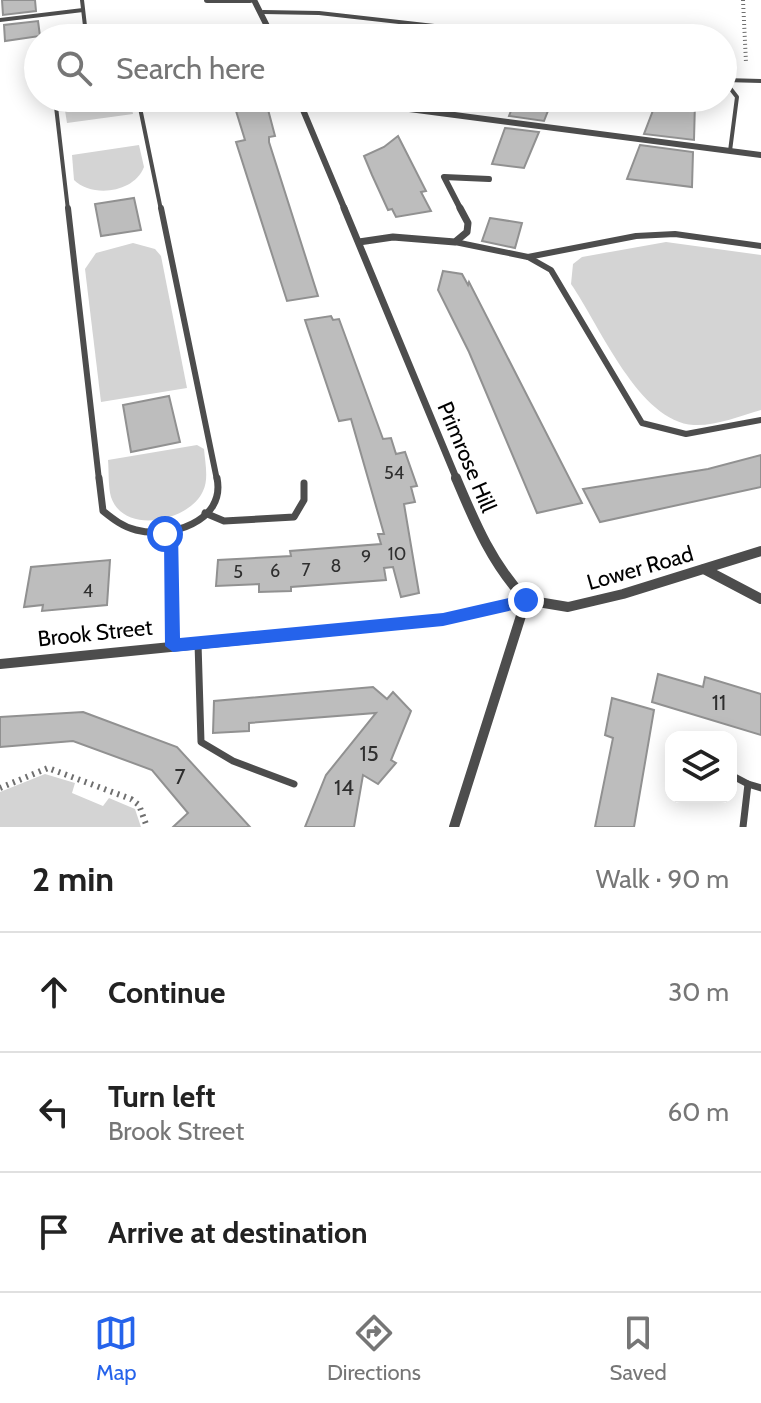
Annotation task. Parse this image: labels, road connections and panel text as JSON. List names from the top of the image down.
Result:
{
  "streets": {
    "street": ["Primrose Hill", "Lower Road", "Brook Street"]
  },
  "crossings": [
    ["Primrose Hill", "Lower Road"],
    ["Primrose Hill", "Brook Street"],
    ["Lower Road", "Brook Street"]
  ],
  "house_numbers": [
    "54",
    "10",
    "9",
    "8",
    "7",
    "6",
    "5",
    "4",
    "11",
    "15",
    "7",
    "14"
  ],
  "page": {
    "search": "Search here",
    "heading": ["2 min", "Walk · 90 m"],
    "list": [
      ["Continue", "30 m"],
      ["Turn left", "Brook Street", "60 m"],
      "Arrive at destination"
    ],
    "nav": ["Map", "Directions", "Saved"]
  }
}
